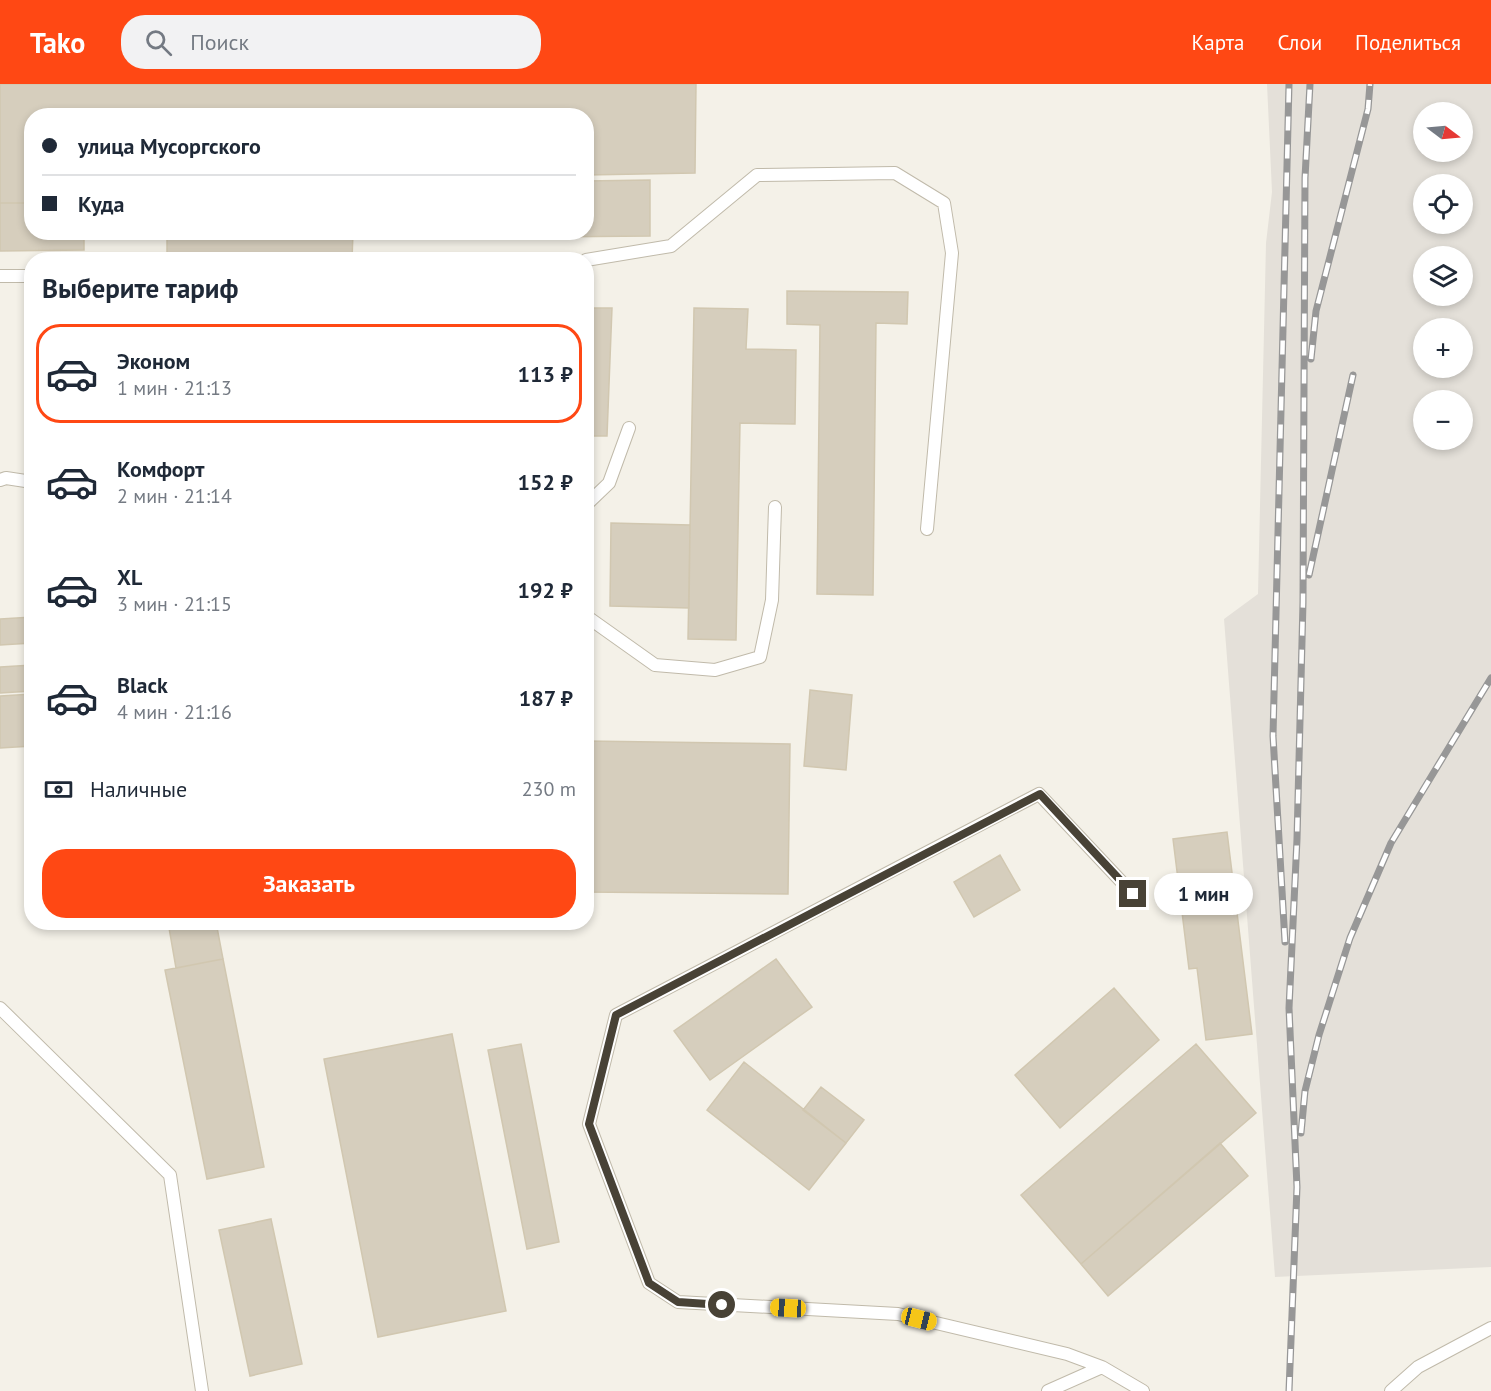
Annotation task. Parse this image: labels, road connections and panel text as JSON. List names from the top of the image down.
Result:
{
  "north": "right",
  "page": {
    "header": "Tako",
    "search": "Поиск",
    "nav": ["Карта", "Слои", "Поделиться"],
    "map_buttons": ["+", "−"],
    "banner": ["улица Мусоргского", "Куда"],
    "heading": "Выберите тариф",
    "list": [
      {
        "name": "Эконом",
        "note": "1 мин · 21:13",
        "value": "113 ₽"
      },
      {
        "name": "Комфорт",
        "note": "2 мин · 21:14",
        "value": "152 ₽"
      },
      {
        "name": "XL",
        "note": "3 мин · 21:15",
        "value": "192 ₽"
      },
      {
        "name": "Black",
        "note": "4 мин · 21:16",
        "value": "187 ₽"
      }
    ],
    "pay": ["Наличные", "230 m"],
    "buttons": "Заказать",
    "bubble": "1 мин"
  }
}
